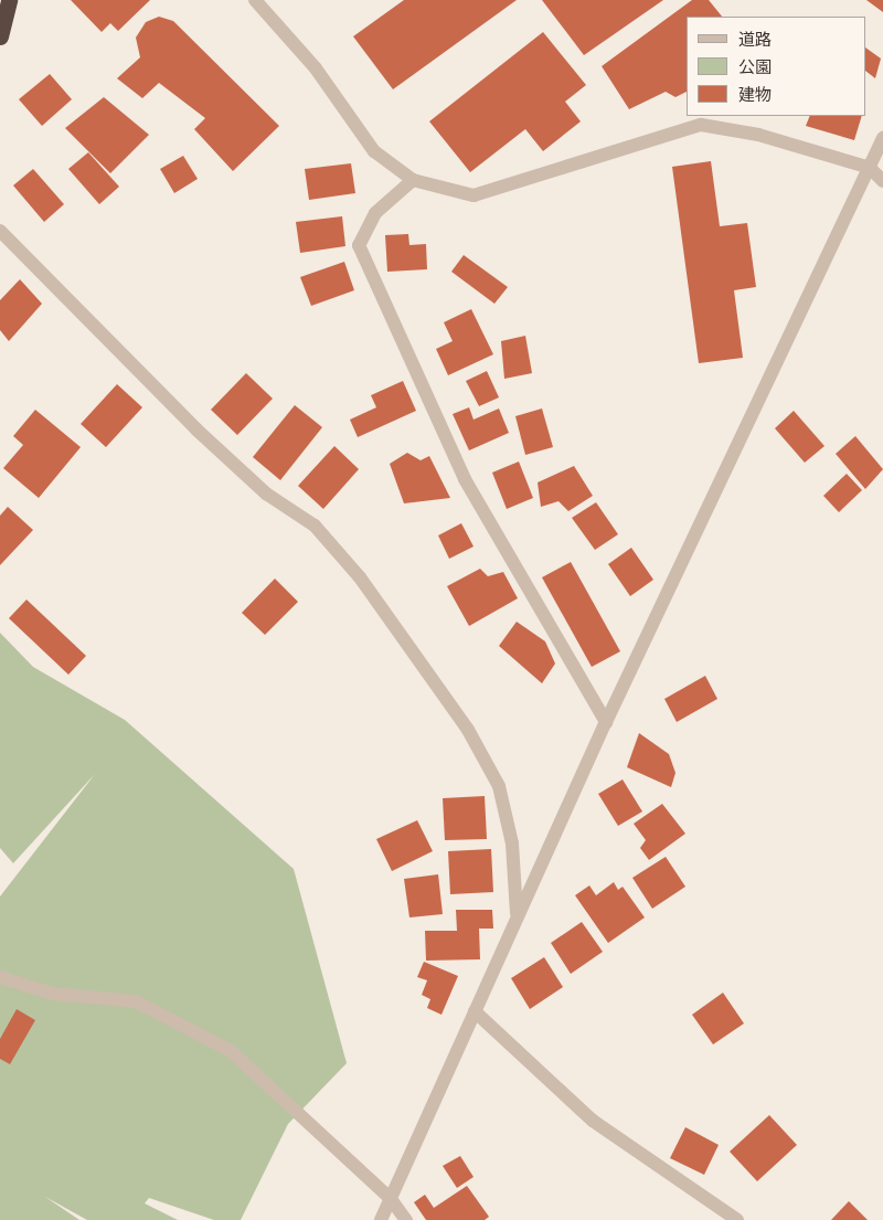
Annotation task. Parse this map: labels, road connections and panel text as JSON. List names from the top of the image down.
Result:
{
  "legend": ["道路", "公園", "建物"]
}
